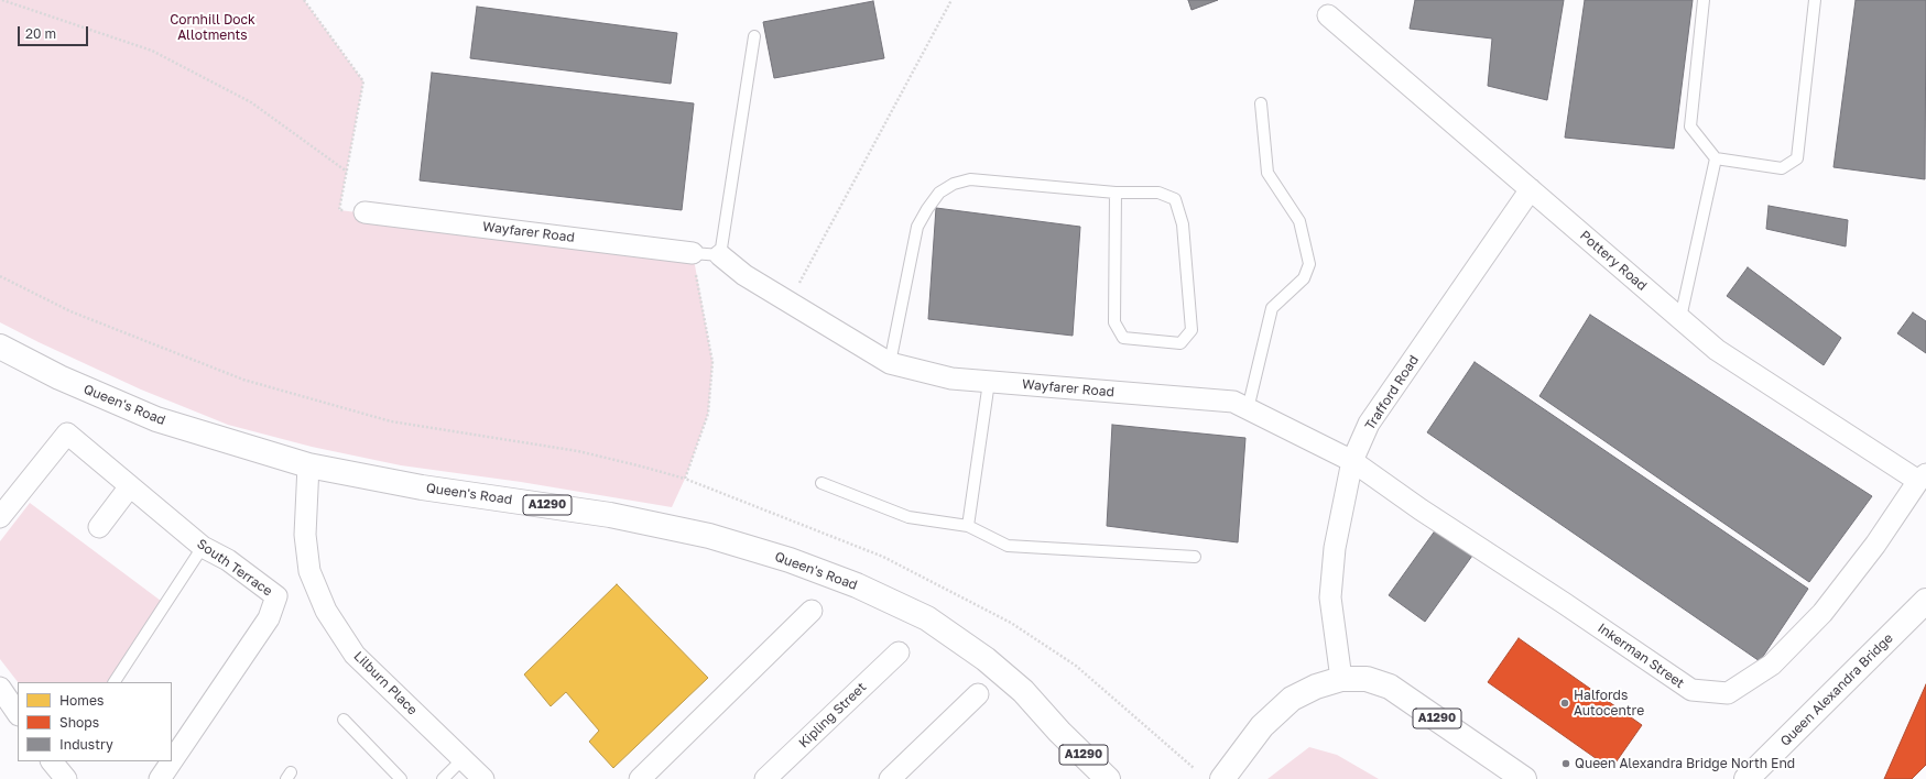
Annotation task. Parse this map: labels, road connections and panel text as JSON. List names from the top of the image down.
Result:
{
  "streets": {
    "main road": ["Queen's Road", "A1290", "Queen Alexandra Bridge"],
    "street": [
      "Wayfarer Road",
      "Pottery Road",
      "Trafford Road",
      "South Terrace",
      "Inkerman Street",
      "Lilburn Place",
      "Kipling Street"
    ]
  },
  "crossings": [
    ["Wayfarer Road", "Trafford Road"],
    ["Wayfarer Road", "Inkerman Street"],
    ["Pottery Road", "Trafford Road"],
    ["Pottery Road", "Inkerman Street"],
    ["Trafford Road", "A1290"],
    ["Queen's Road", "A1290"],
    ["Queen's Road", "Lilburn Place"]
  ],
  "parks": ["Cornhill Dock Allotments"],
  "places": ["Halfords Autocentre", "Queen Alexandra Bridge North End"],
  "legend": ["Homes", "Shops", "Industry"],
  "scale_bar": "20 m"
}
